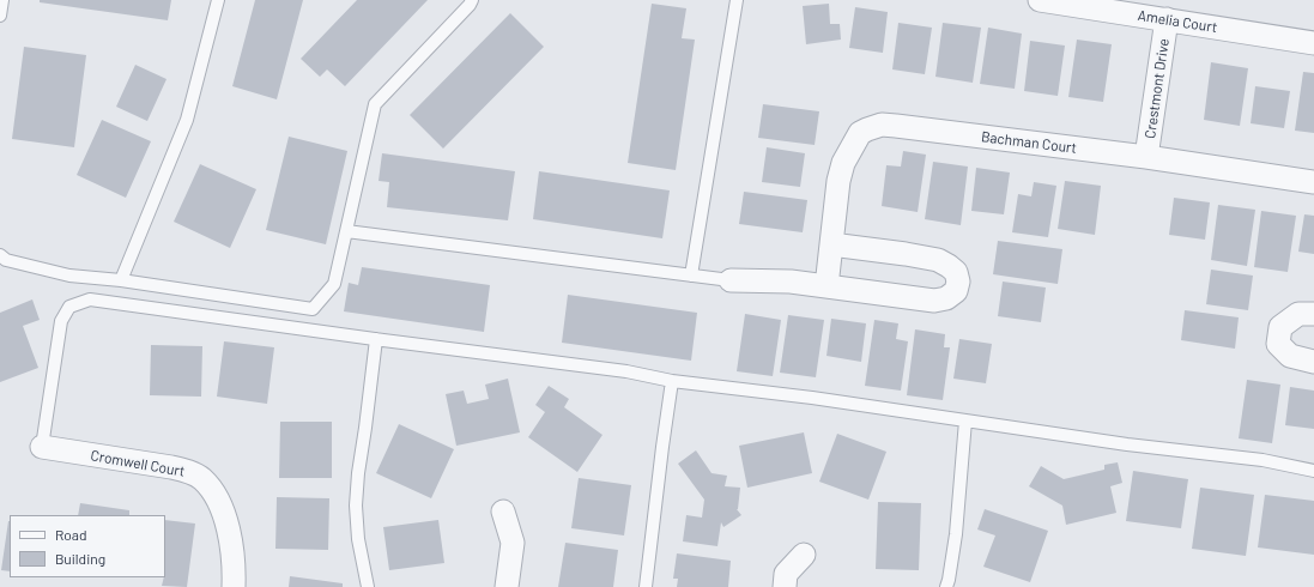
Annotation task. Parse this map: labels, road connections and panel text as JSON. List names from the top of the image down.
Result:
{
  "streets": {
    "street": [
      "Amelia Court",
      "Crestmont Drive",
      "Bachman Court",
      "Cromwell Court"
    ]
  },
  "crossings": [
    ["Amelia Court", "Crestmont Drive"],
    ["Crestmont Drive", "Bachman Court"]
  ],
  "legend": ["Road", "Building"]
}
